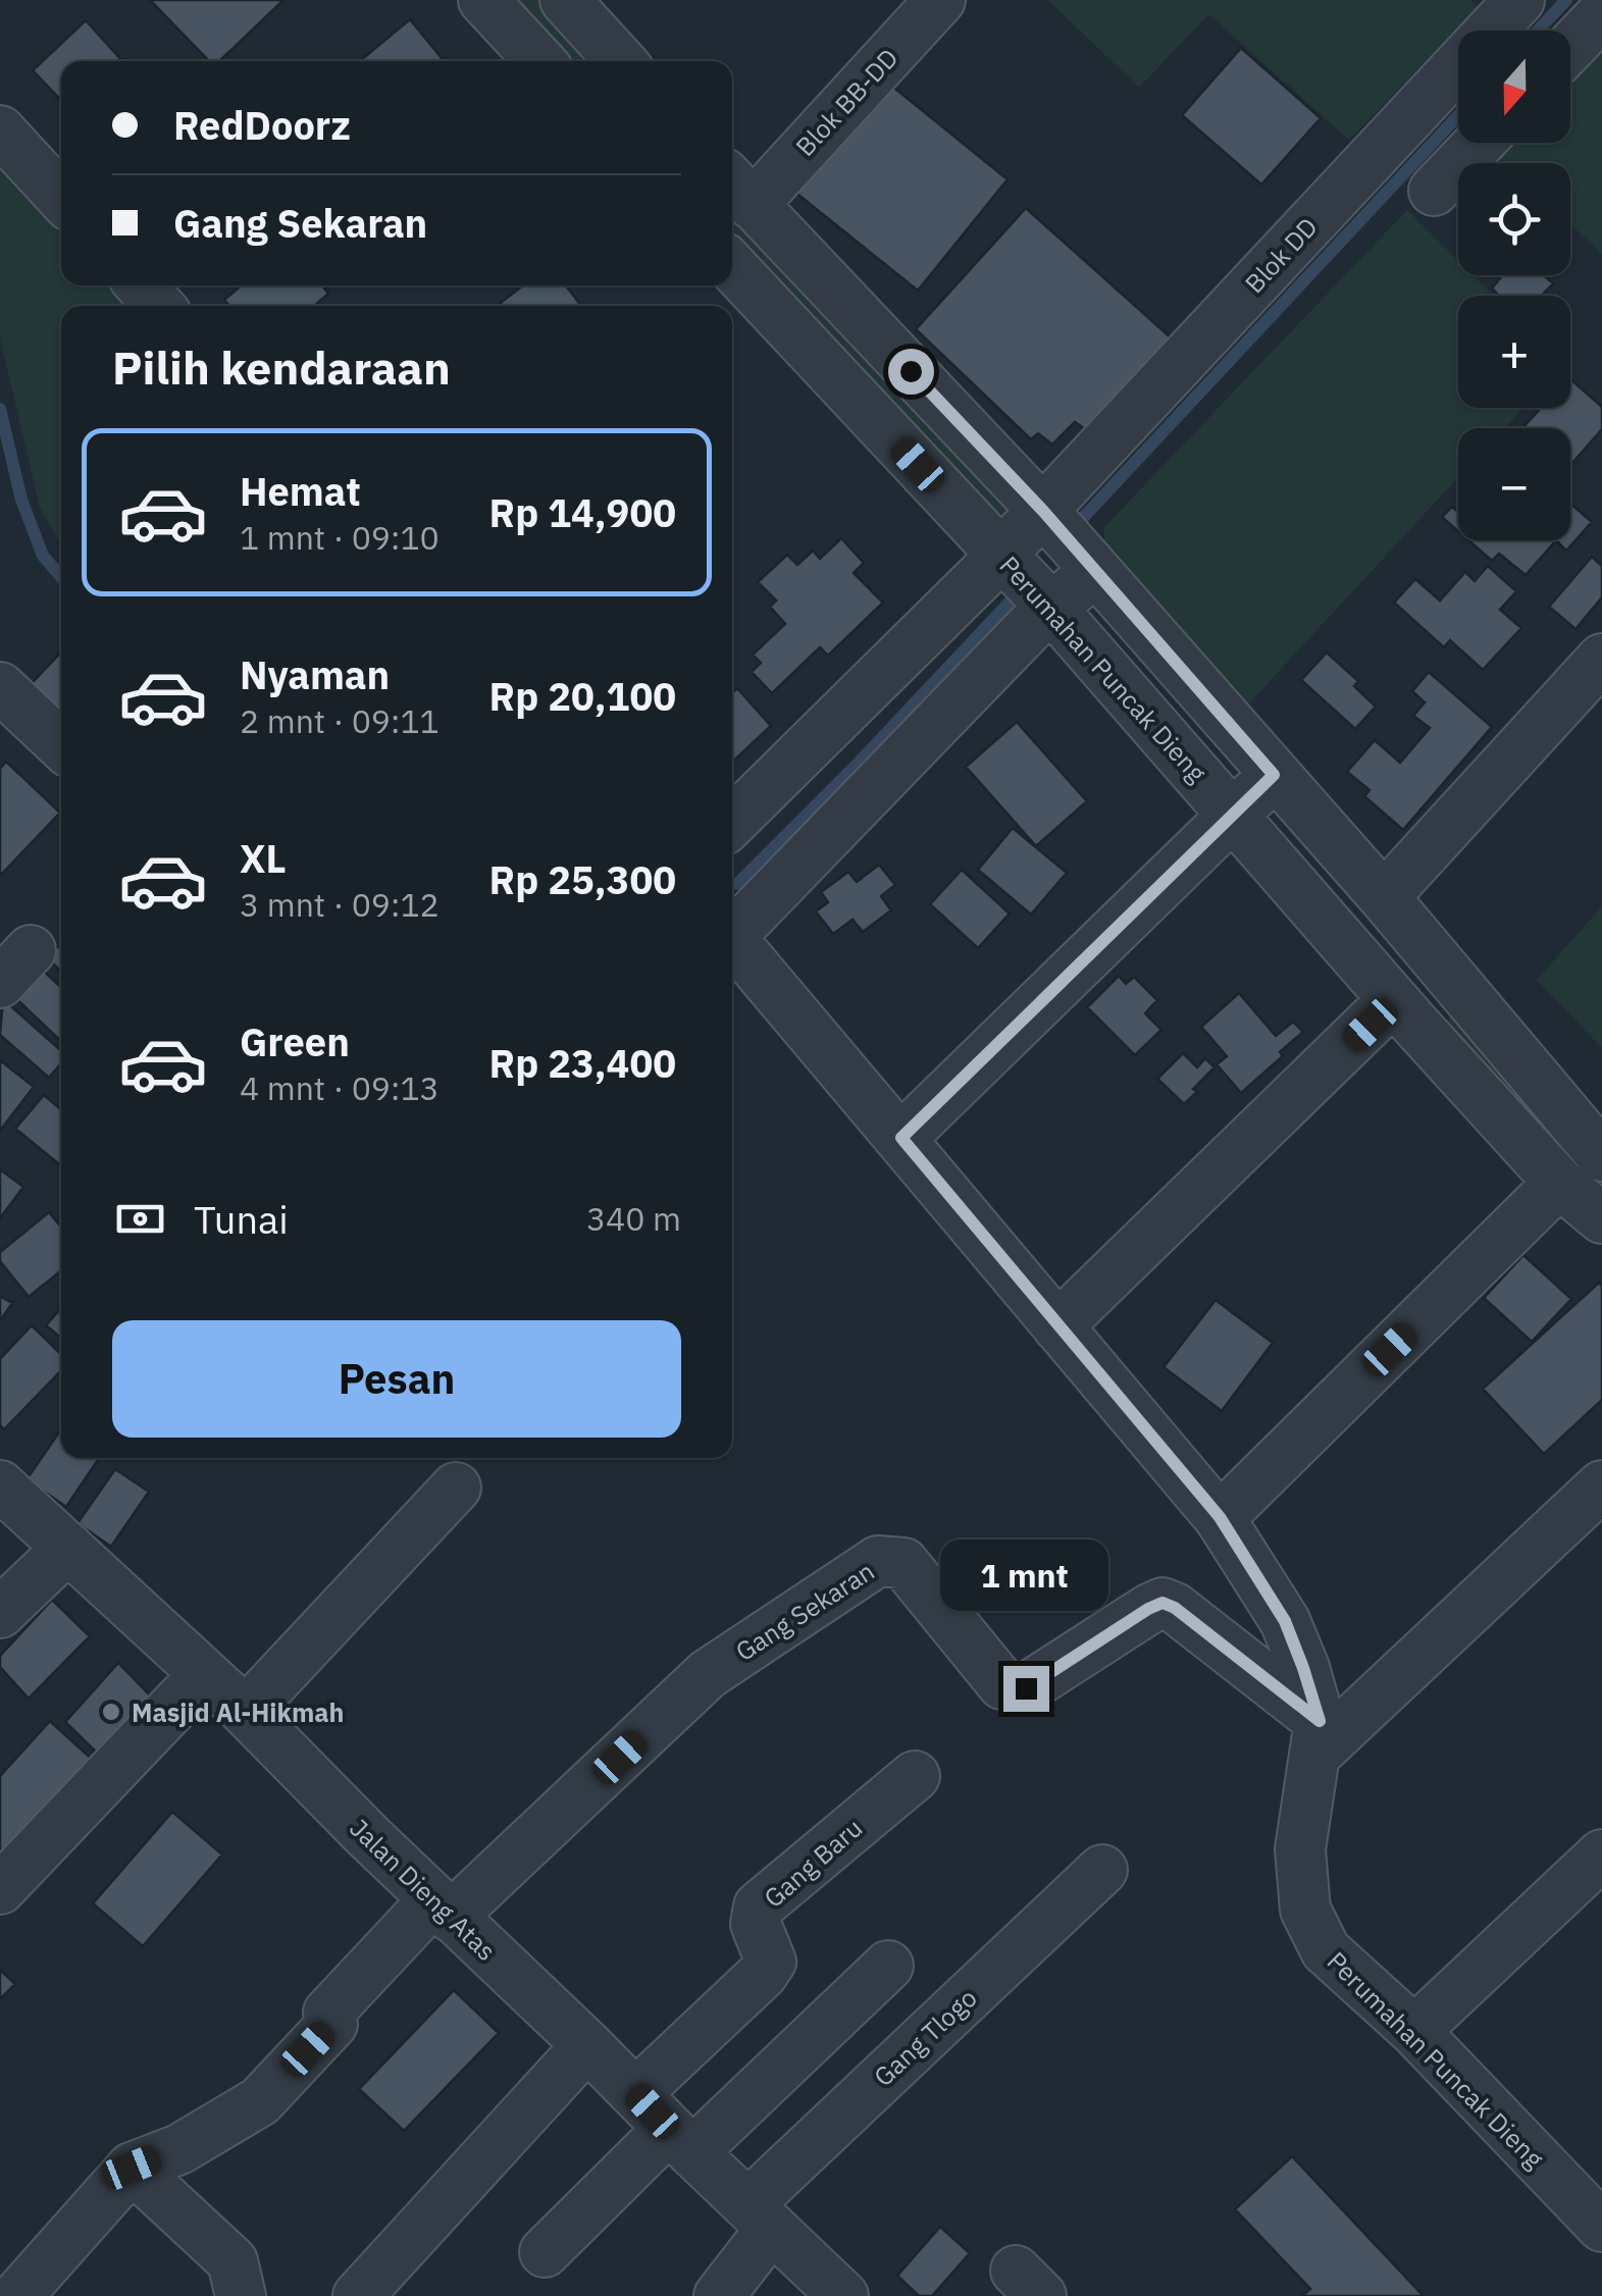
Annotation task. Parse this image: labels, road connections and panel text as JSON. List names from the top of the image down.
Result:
{
  "streets": {
    "street": [
      "Blok BB-DD",
      "Blok DD",
      "Perumahan Puncak Dieng",
      "Gang Sekaran",
      "Gang Baru",
      "Jalan Dieng Atas",
      "Gang Tlogo"
    ]
  },
  "crossings": [
    ["Blok DD", "Perumahan Puncak Dieng"],
    ["Perumahan Puncak Dieng", "Gang Sekaran"],
    ["Gang Sekaran", "Jalan Dieng Atas"],
    ["Gang Baru", "Jalan Dieng Atas"],
    ["Jalan Dieng Atas", "Gang Tlogo"]
  ],
  "places": ["Masjid Al-Hikmah"],
  "north": "bottom",
  "page": {
    "map_buttons": ["+", "−"],
    "banner": ["RedDoorz", "Gang Sekaran"],
    "heading": "Pilih kendaraan",
    "list": [
      {
        "name": "Hemat",
        "note": "1 mnt · 09:10",
        "value": "Rp 14,900"
      },
      {
        "name": "Nyaman",
        "note": "2 mnt · 09:11",
        "value": "Rp 20,100"
      },
      {
        "name": "XL",
        "note": "3 mnt · 09:12",
        "value": "Rp 25,300"
      },
      {
        "name": "Green",
        "note": "4 mnt · 09:13",
        "value": "Rp 23,400"
      }
    ],
    "pay": ["Tunai", "340 m"],
    "buttons": "Pesan",
    "bubble": "1 mnt"
  }
}
